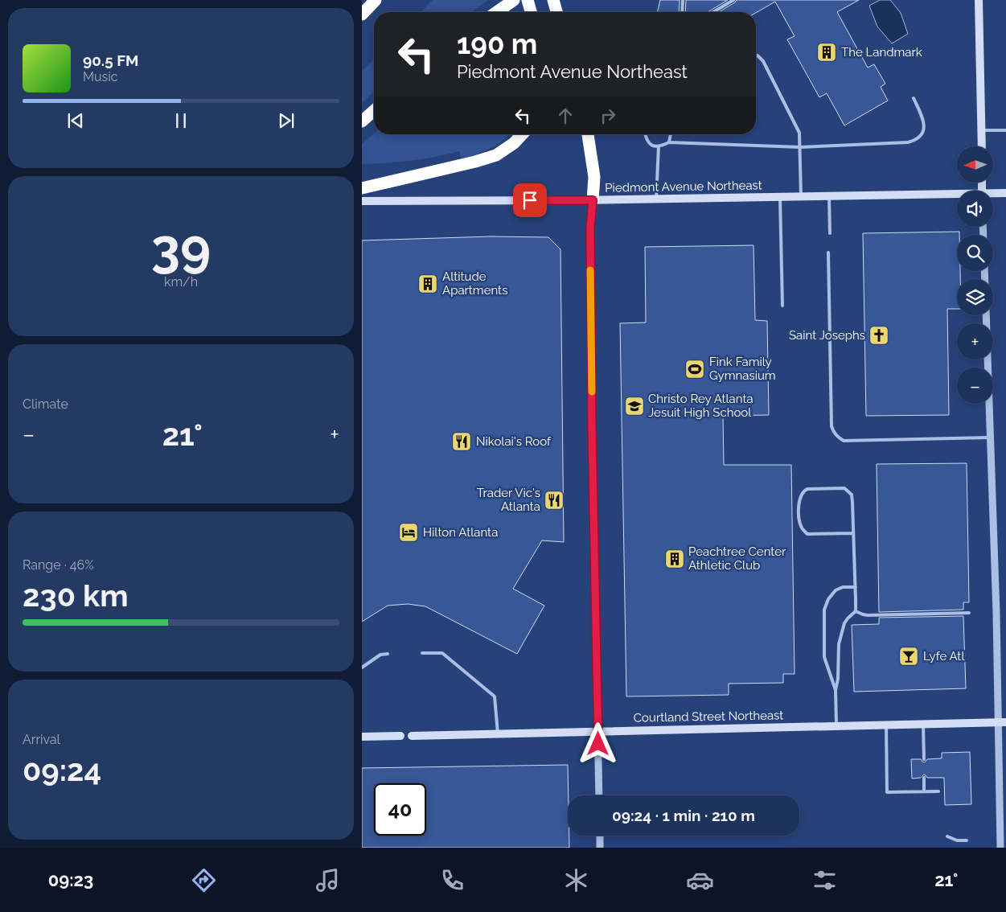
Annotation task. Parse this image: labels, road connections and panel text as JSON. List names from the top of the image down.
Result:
{
  "streets": {
    "main road": ["Piedmont Avenue Northeast", "Courtland Street Northeast"]
  },
  "places": {
    "building": ["The Landmark", "Altitude Apartments", "Peachtree Center Athletic Club"],
    "church": ["Saint Josephs"],
    "sports": ["Fink Family Gymnasium"],
    "school or university": ["Christo Rey Atlanta Jesuit High School"],
    "restaurant": ["Nikolai's Roof", "Trader Vic's Atlanta"],
    "hotel": ["Hilton Atlanta"],
    "bar": ["Lyfe Atl"]
  },
  "north": "left",
  "page": {
    "turn": ["190 m", "Piedmont Avenue Northeast"],
    "song": ["90.5 FM", "Music"],
    "map_buttons": ["+", "−"],
    "tile": [
      ["39", "km/h"],
      "Climate",
      ["Range · 46%", "230 km"],
      ["Arrival", "09:24"]
    ],
    "heat": ["−", "21°", "+"],
    "limit": "40",
    "trip": "09:24 · 1 min · 210 m",
    "tabs": ["09:23", "21°"]
  }
}
